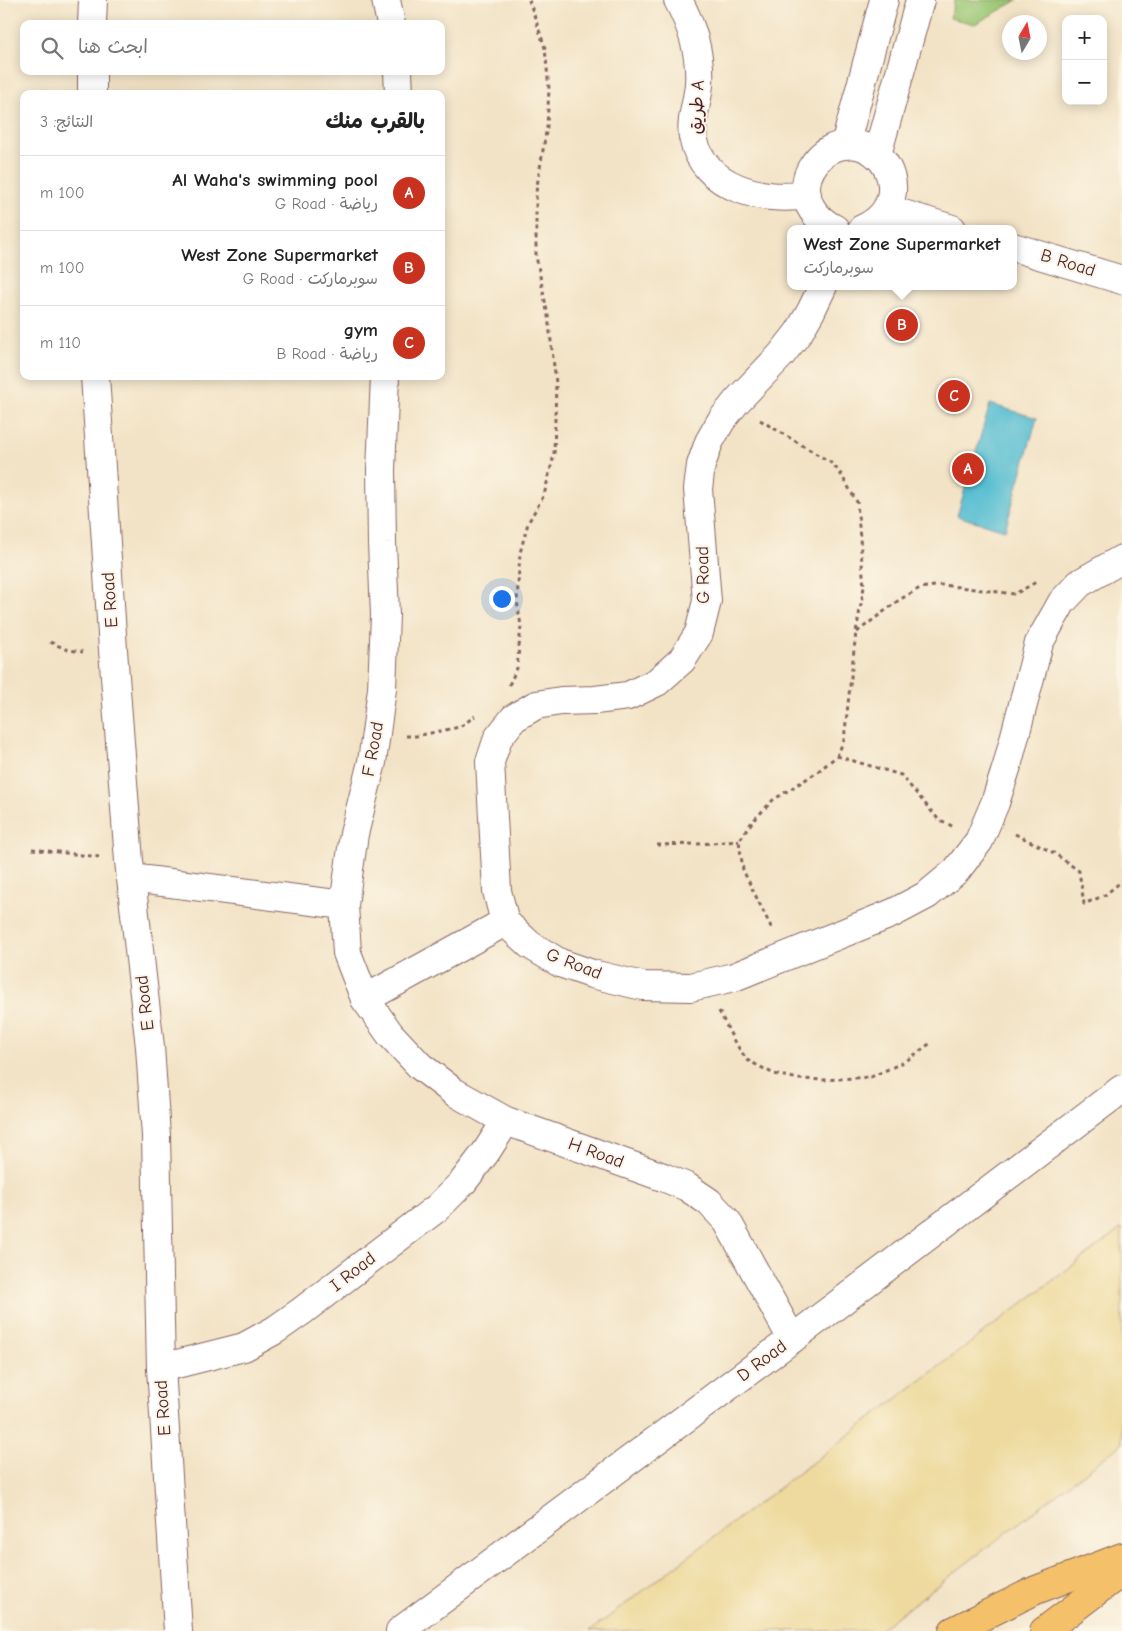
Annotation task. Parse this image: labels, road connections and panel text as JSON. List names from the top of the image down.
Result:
{
  "streets": {
    "street": [
      "طريق A",
      "B Road",
      "G Road",
      "E Road",
      "F Road",
      "H Road",
      "I Road",
      "D Road"
    ]
  },
  "crossings": [
    ["E Road", "I Road"],
    ["F Road", "H Road"],
    ["H Road", "I Road"],
    ["H Road", "D Road"]
  ],
  "north": "top",
  "page": {
    "map_buttons": ["+", "−"],
    "search": "ابحث هنا",
    "heading": ["بالقرب منك", "النتائج: 3"],
    "list": [
      {
        "mark": "A",
        "name": "Al Waha's swimming pool",
        "note": "رياضة · G Road",
        "value": "100 m"
      },
      {
        "mark": "B",
        "name": "West Zone Supermarket",
        "note": "سوبرماركت · G Road",
        "value": "100 m"
      },
      {
        "mark": "C",
        "name": "gym",
        "note": "رياضة · B Road",
        "value": "110 m"
      }
    ],
    "popup": ["West Zone Supermarket", "سوبرماركت"],
    "pins": ["B", "C", "A"]
  }
}
